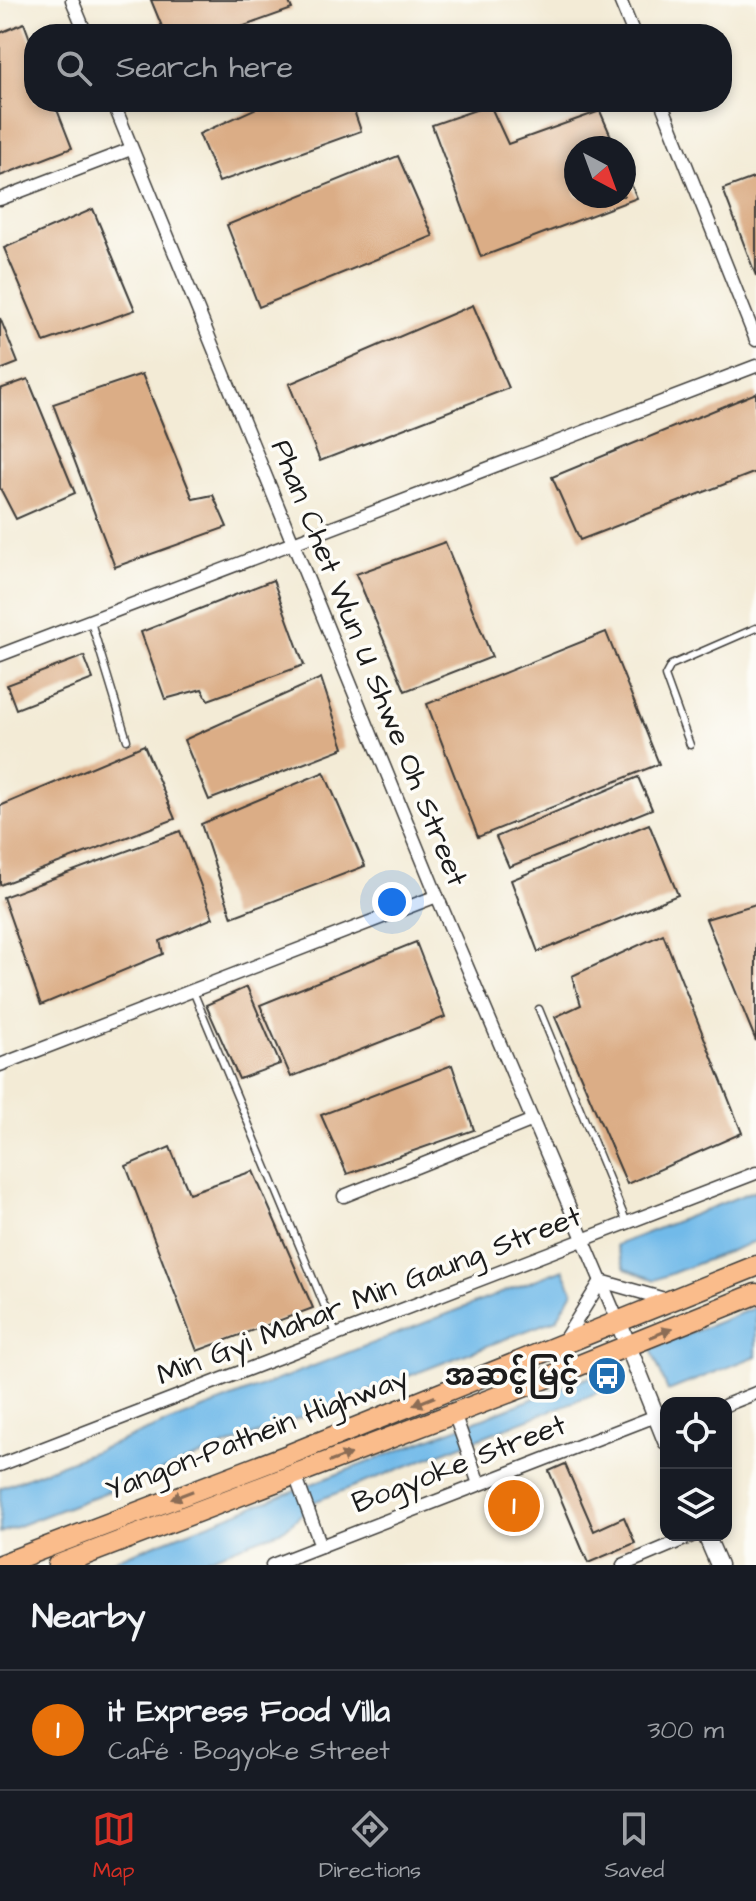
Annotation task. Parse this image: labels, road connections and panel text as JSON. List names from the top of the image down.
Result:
{
  "streets": {
    "main road": ["Yangon-Pathein Highway"],
    "street": ["Phan Chet Wun U Shwe Oh Street", "Min Gyi Mahar Min Gaung Street", "Bogyoke Street"]
  },
  "crossings": [
    ["Phan Chet Wun U Shwe Oh Street", "Min Gyi Mahar Min Gaung Street"],
    ["Phan Chet Wun U Shwe Oh Street", "Yangon-Pathein Highway"]
  ],
  "places": {
    "bus stop": ["အဆင့်မြင့်"]
  },
  "north": "bottom right",
  "page": {
    "search": "Search here",
    "pins": "1",
    "heading": "Nearby",
    "list": [
      {
        "mark": "1",
        "name": "it Express Food Villa",
        "note": "Café · Bogyoke Street",
        "value": "300 m"
      }
    ],
    "nav": ["Map", "Directions", "Saved"]
  }
}
